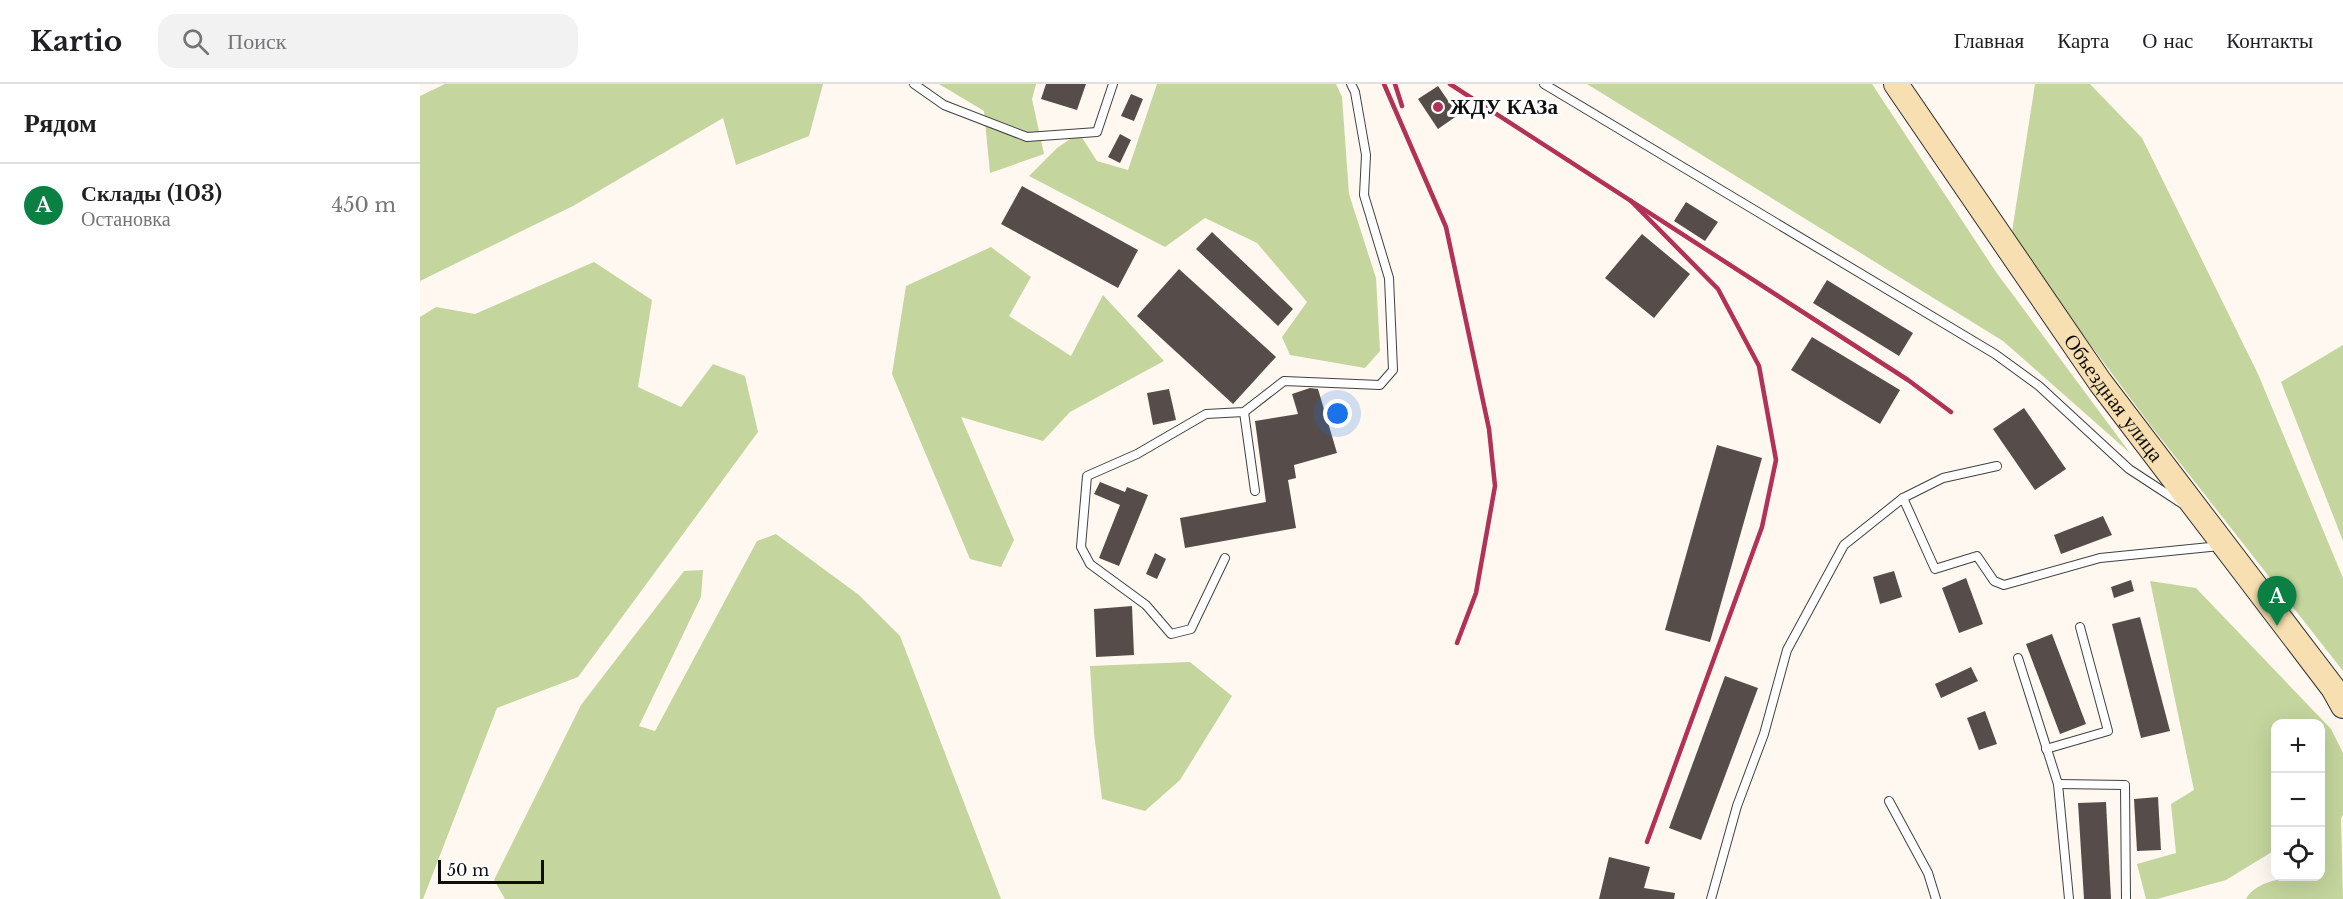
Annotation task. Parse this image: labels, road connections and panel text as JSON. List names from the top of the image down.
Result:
{
  "streets": {
    "main road": ["Объездная улица"]
  },
  "places": ["ЖДУ КАЗа"],
  "scale_bar": "50 m",
  "page": {
    "header": "Kartio",
    "search": "Поиск",
    "nav": [
      "Главная",
      "Карта",
      "О нас",
      "Контакты"
    ],
    "heading": "Рядом",
    "list": [
      {
        "mark": "A",
        "name": "Склады (103)",
        "note": "Остановка",
        "value": "450 m"
      }
    ],
    "pins": "A",
    "map_buttons": ["+", "−"],
    "scale": "50 m"
  }
}
